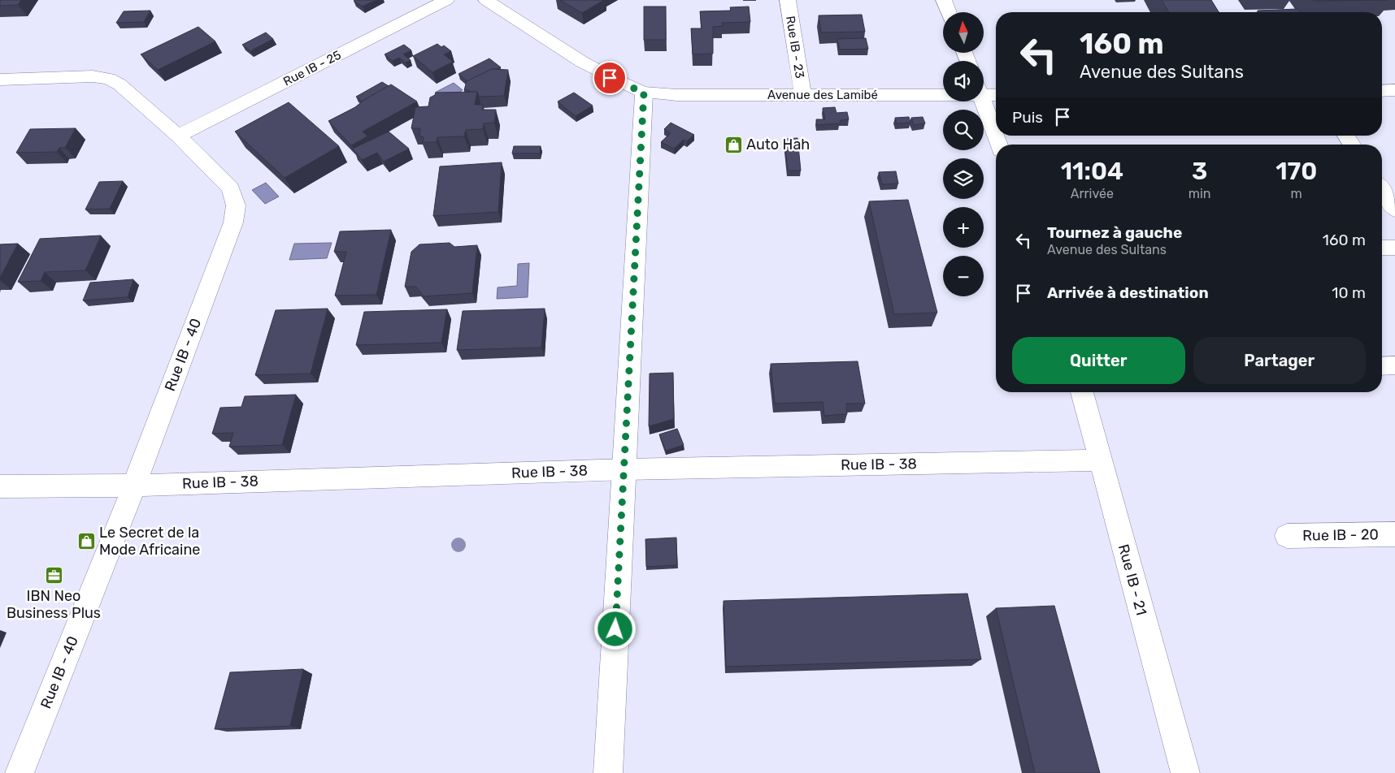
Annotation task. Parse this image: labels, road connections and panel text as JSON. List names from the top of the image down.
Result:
{
  "streets": {
    "street": [
      "Rue IB - 23",
      "Rue IB - 25",
      "Avenue des Lamibé",
      "Rue IB - 40",
      "Rue IB - 38",
      "Rue IB - 20",
      "Rue IB - 21"
    ]
  },
  "crossings": [
    ["Rue IB - 23", "Avenue des Lamibé"],
    ["Rue IB - 25", "Rue IB - 40"],
    ["Rue IB - 40", "Rue IB - 38"],
    ["Rue IB - 38", "Rue IB - 21"]
  ],
  "places": {
    "shop": ["Auto Hah", "Le Secret de la Mode Africaine"],
    "office": ["IBN Neo Business Plus"]
  },
  "north": "top",
  "page": {
    "map_buttons": ["+", "−"],
    "turn": ["160 m", "Avenue des Sultans"],
    "then": "Puis",
    "eta": [
      "11:04",
      "Arrivée",
      "3",
      "min",
      "170",
      "m"
    ],
    "list": [
      {
        "name": "Tournez à gauche",
        "note": "Avenue des Sultans",
        "value": "160 m"
      },
      {
        "name": "Arrivée à destination",
        "value": "10 m"
      }
    ],
    "buttons": ["Quitter", "Partager"]
  }
}
